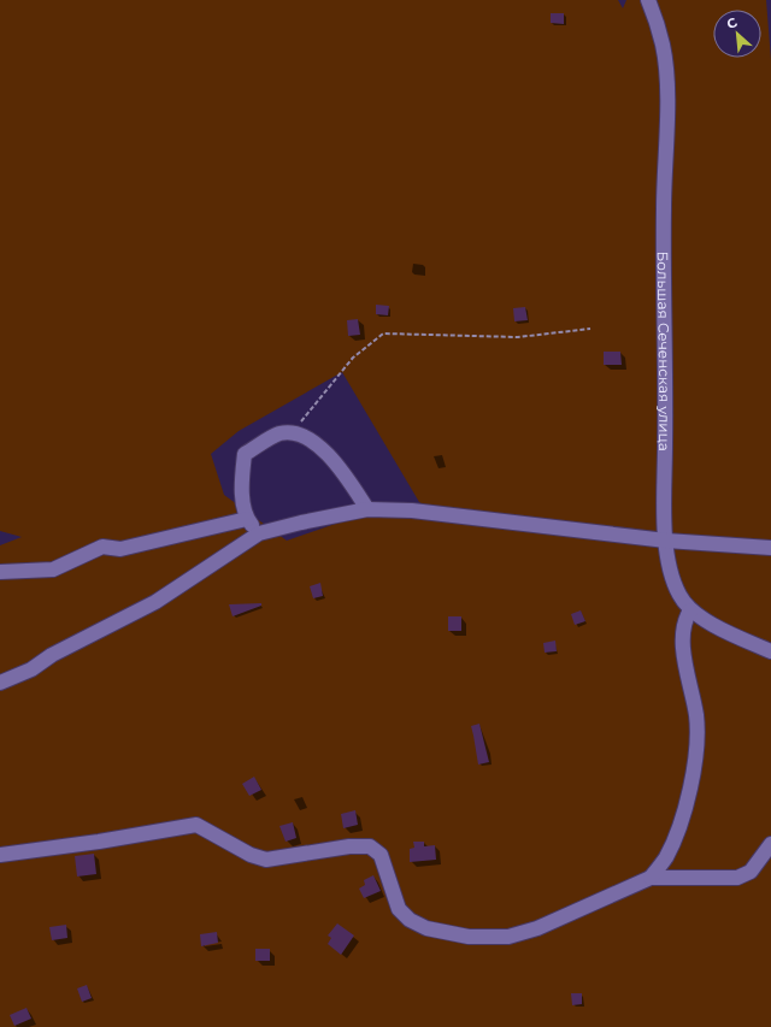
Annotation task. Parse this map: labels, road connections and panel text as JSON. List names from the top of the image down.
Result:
{
  "streets": {
    "street": ["Большая Сеченская улица"]
  },
  "north": "top left"
}
